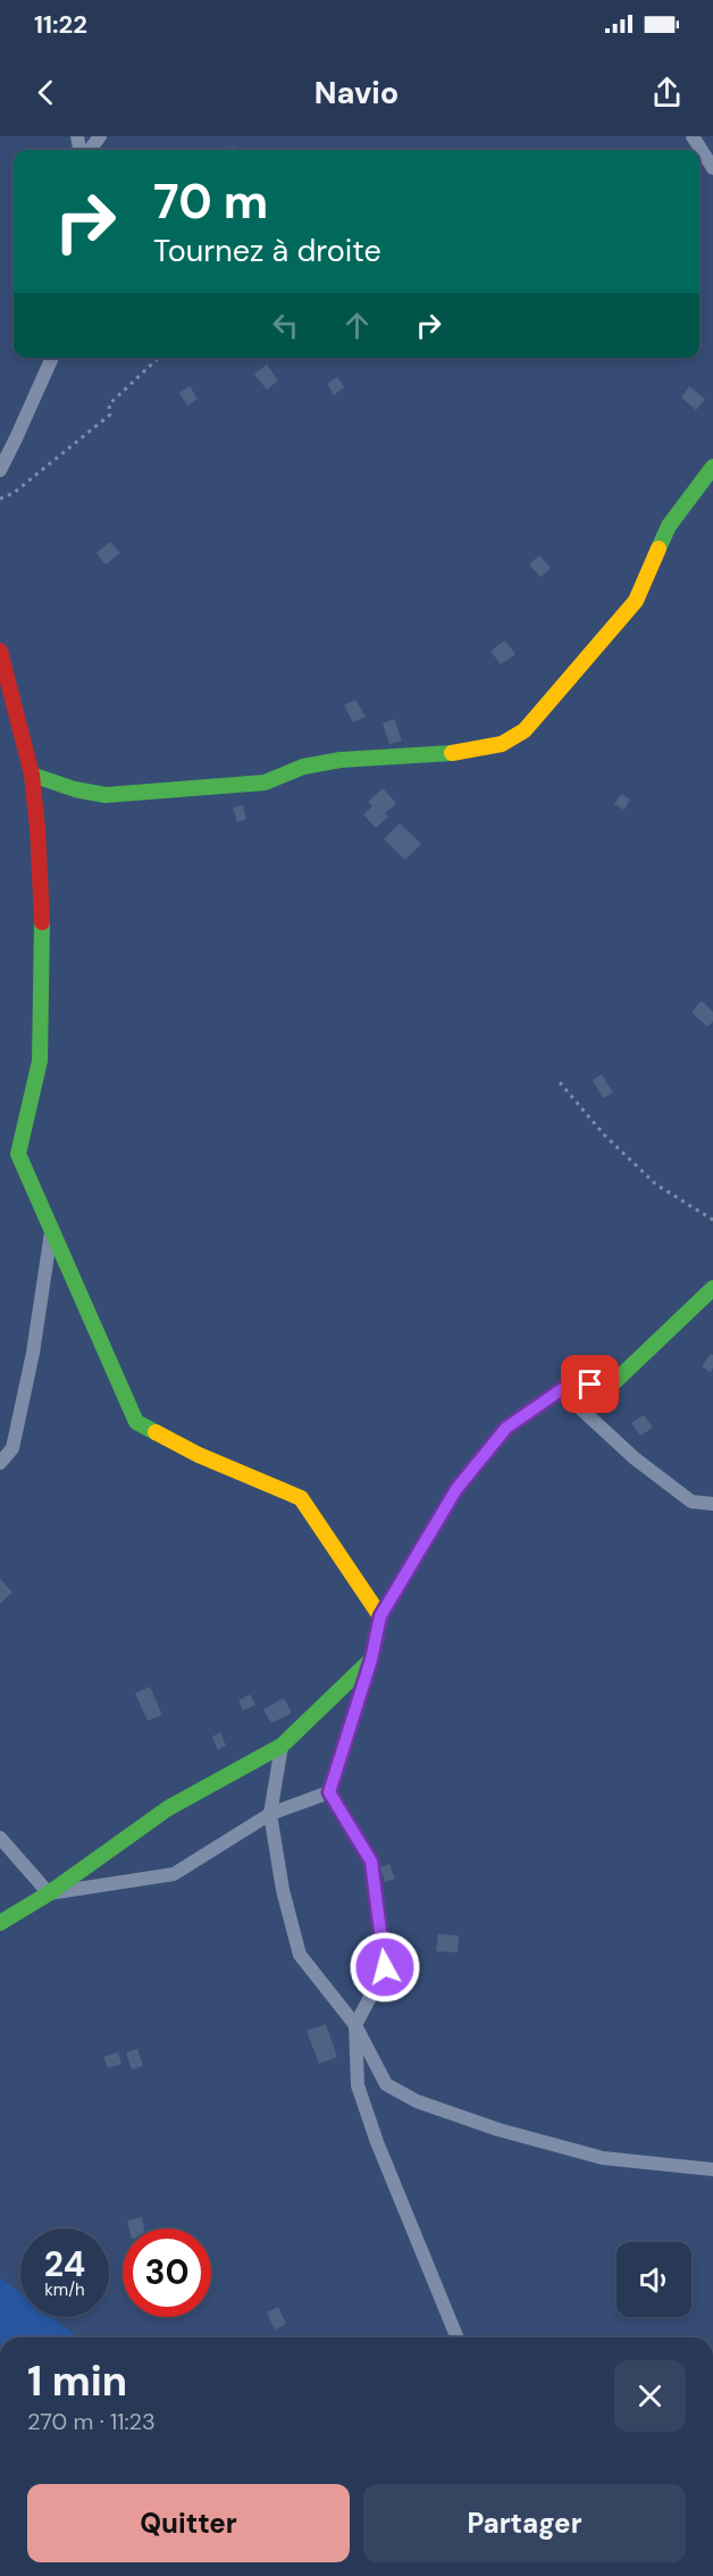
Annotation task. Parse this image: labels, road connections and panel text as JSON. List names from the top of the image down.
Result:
{
  "page": {
    "status": "11:22",
    "header": "Navio",
    "turn": ["70 m", "Tournez à droite"],
    "speed": "24 km/h",
    "limit": "30",
    "heading": ["1 min", "270 m · 11:23"],
    "buttons": ["Quitter", "Partager"]
  }
}
